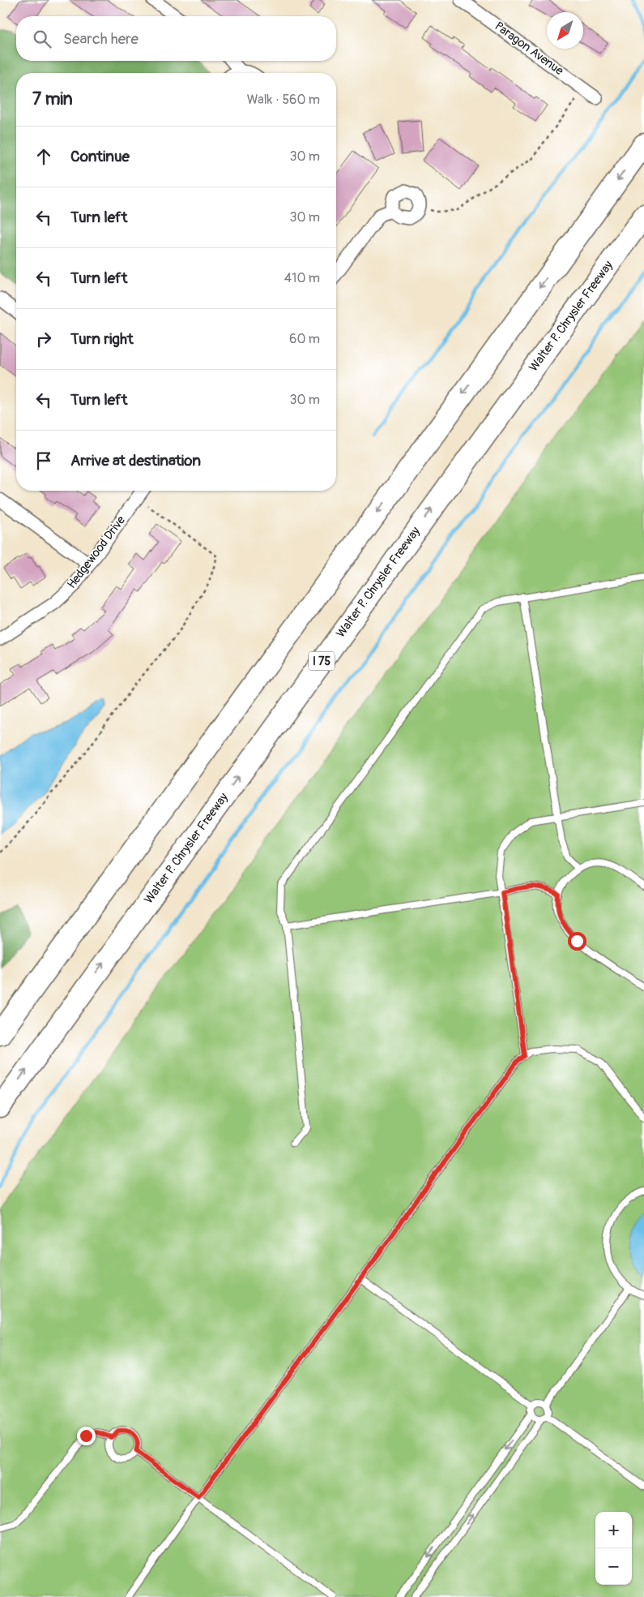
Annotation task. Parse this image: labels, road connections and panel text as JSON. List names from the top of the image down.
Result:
{
  "streets": {
    "highway": ["Walter P. Chrysler Freeway", "I 75"],
    "street": ["Paragon Avenue", "Hedgewood Drive"]
  },
  "north": "bottom left",
  "page": {
    "search": "Search here",
    "heading": ["7 min", "Walk · 560 m"],
    "list": [
      ["Continue", "30 m"],
      ["Turn left", "30 m"],
      ["Turn left", "410 m"],
      ["Turn right", "60 m"],
      ["Turn left", "30 m"],
      "Arrive at destination"
    ],
    "map_buttons": ["+", "−"]
  }
}
